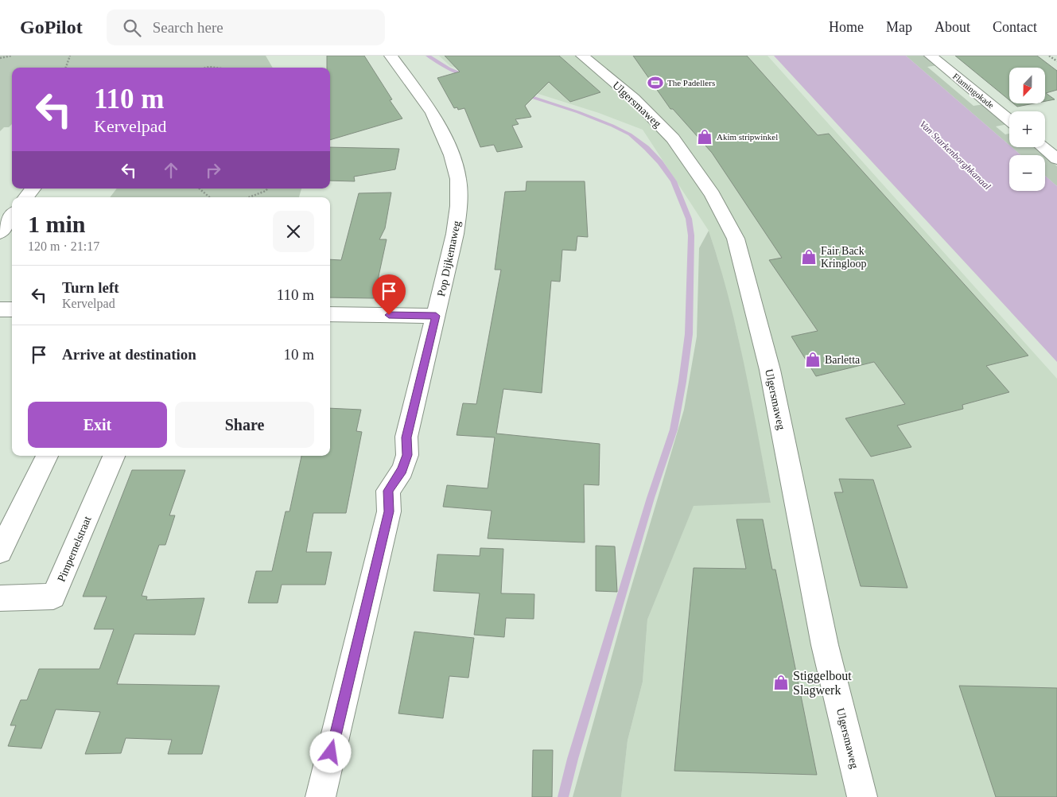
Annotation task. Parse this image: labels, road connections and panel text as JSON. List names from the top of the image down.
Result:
{
  "streets": {
    "street": [
      "Flamingokade",
      "Ulgersmaweg",
      "Pop Dijkemaweg",
      "Pimpernelstraat"
    ]
  },
  "water": ["Van Starkenborghkanaal"],
  "places": {
    "sports": ["The Padellers"],
    "shop": [
      "Akim stripwinkel",
      "Fair Back Kringloop",
      "Barletta",
      "Stiggelbout Slagwerk"
    ]
  },
  "north": "bottom",
  "page": {
    "header": "GoPilot",
    "search": "Search here",
    "nav": [
      "Home",
      "Map",
      "About",
      "Contact"
    ],
    "map_buttons": ["+", "−"],
    "turn": ["110 m", "Kervelpad"],
    "heading": ["1 min", "120 m · 21:17"],
    "list": [
      {
        "name": "Turn left",
        "note": "Kervelpad",
        "value": "110 m"
      },
      {
        "name": "Arrive at destination",
        "value": "10 m"
      }
    ],
    "buttons": ["Exit", "Share"]
  }
}
